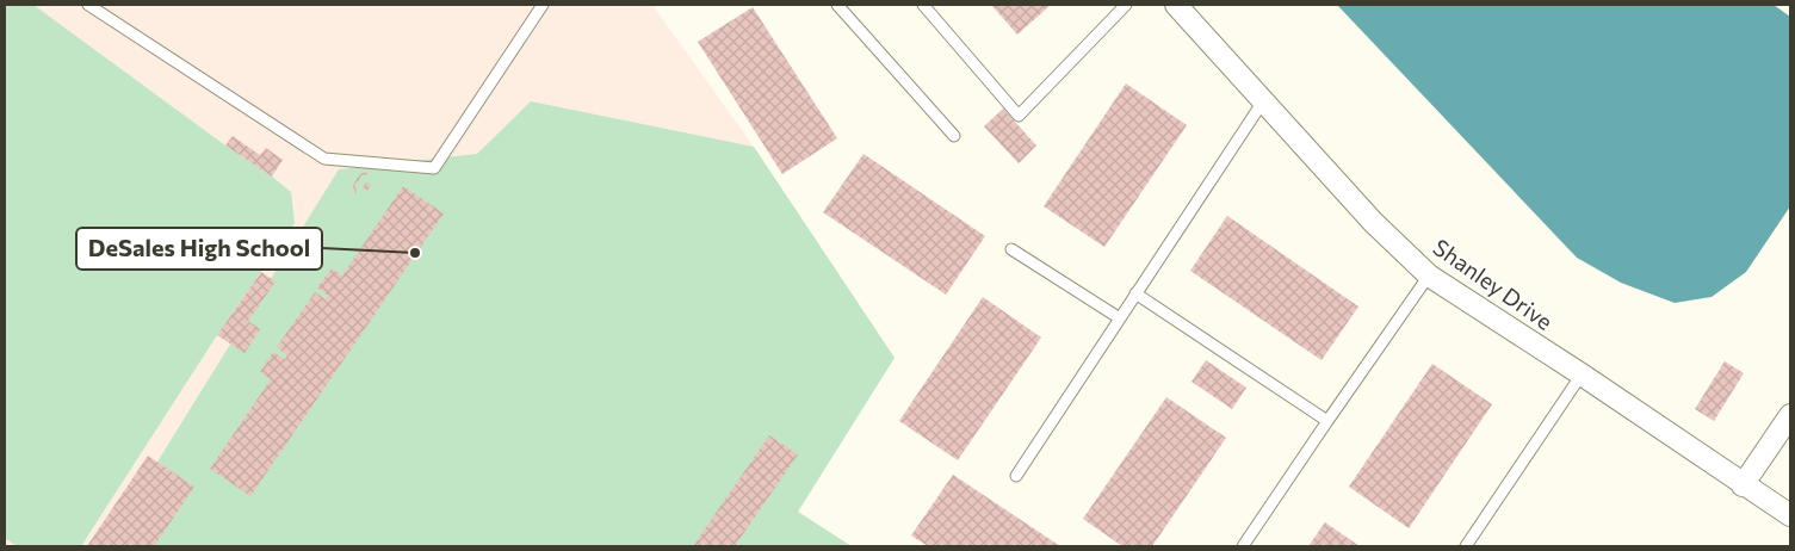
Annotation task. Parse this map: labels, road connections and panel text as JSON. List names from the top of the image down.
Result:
{
  "streets": {
    "street": ["Shanley Drive"]
  },
  "places": ["DeSales High School"]
}
